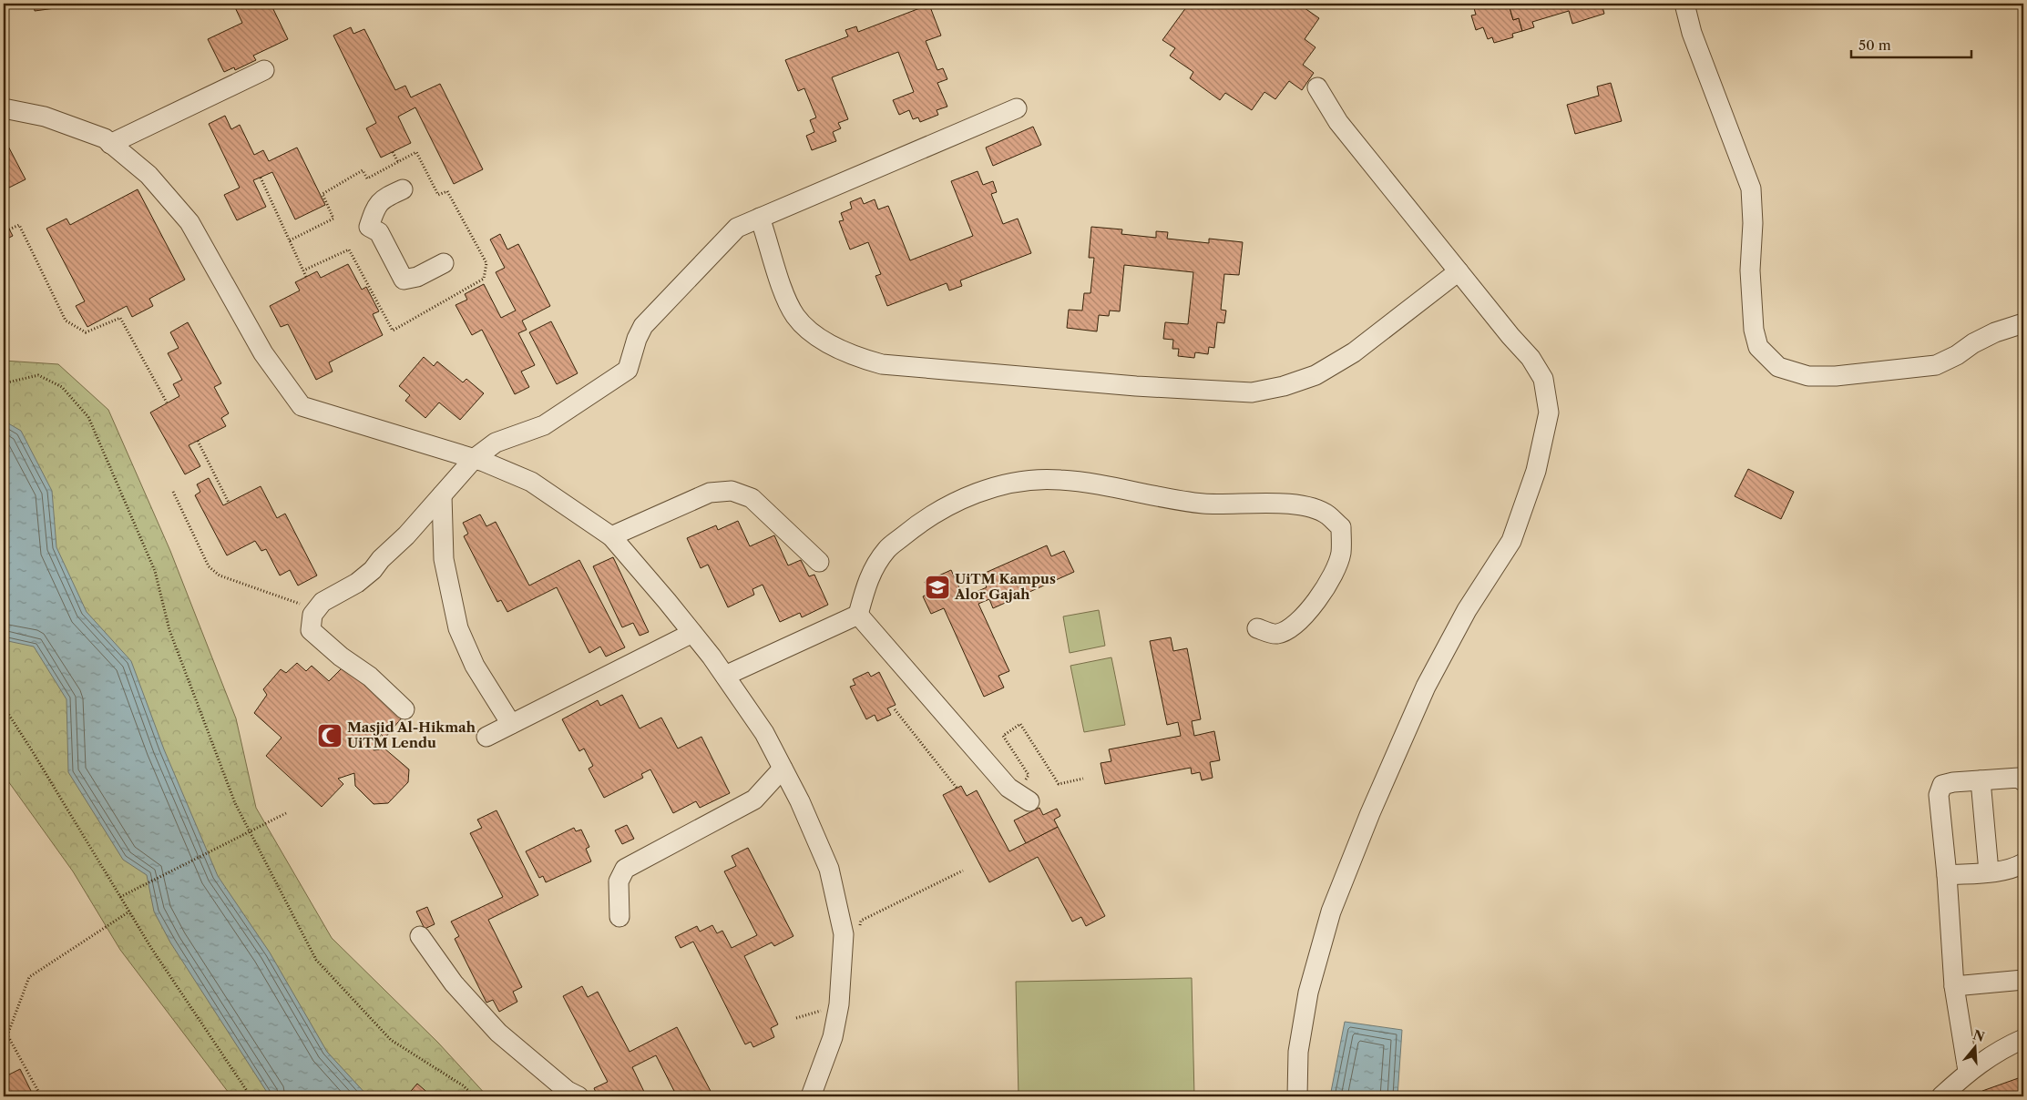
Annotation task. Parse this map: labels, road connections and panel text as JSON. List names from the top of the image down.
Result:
{
  "places": {
    "school or university": ["UiTM Kampus Alor Gajah"],
    "mosque": ["Masjid Al-Hikmah UiTM Lendu"]
  },
  "scale_bar": "50 m",
  "north": "top"
}
